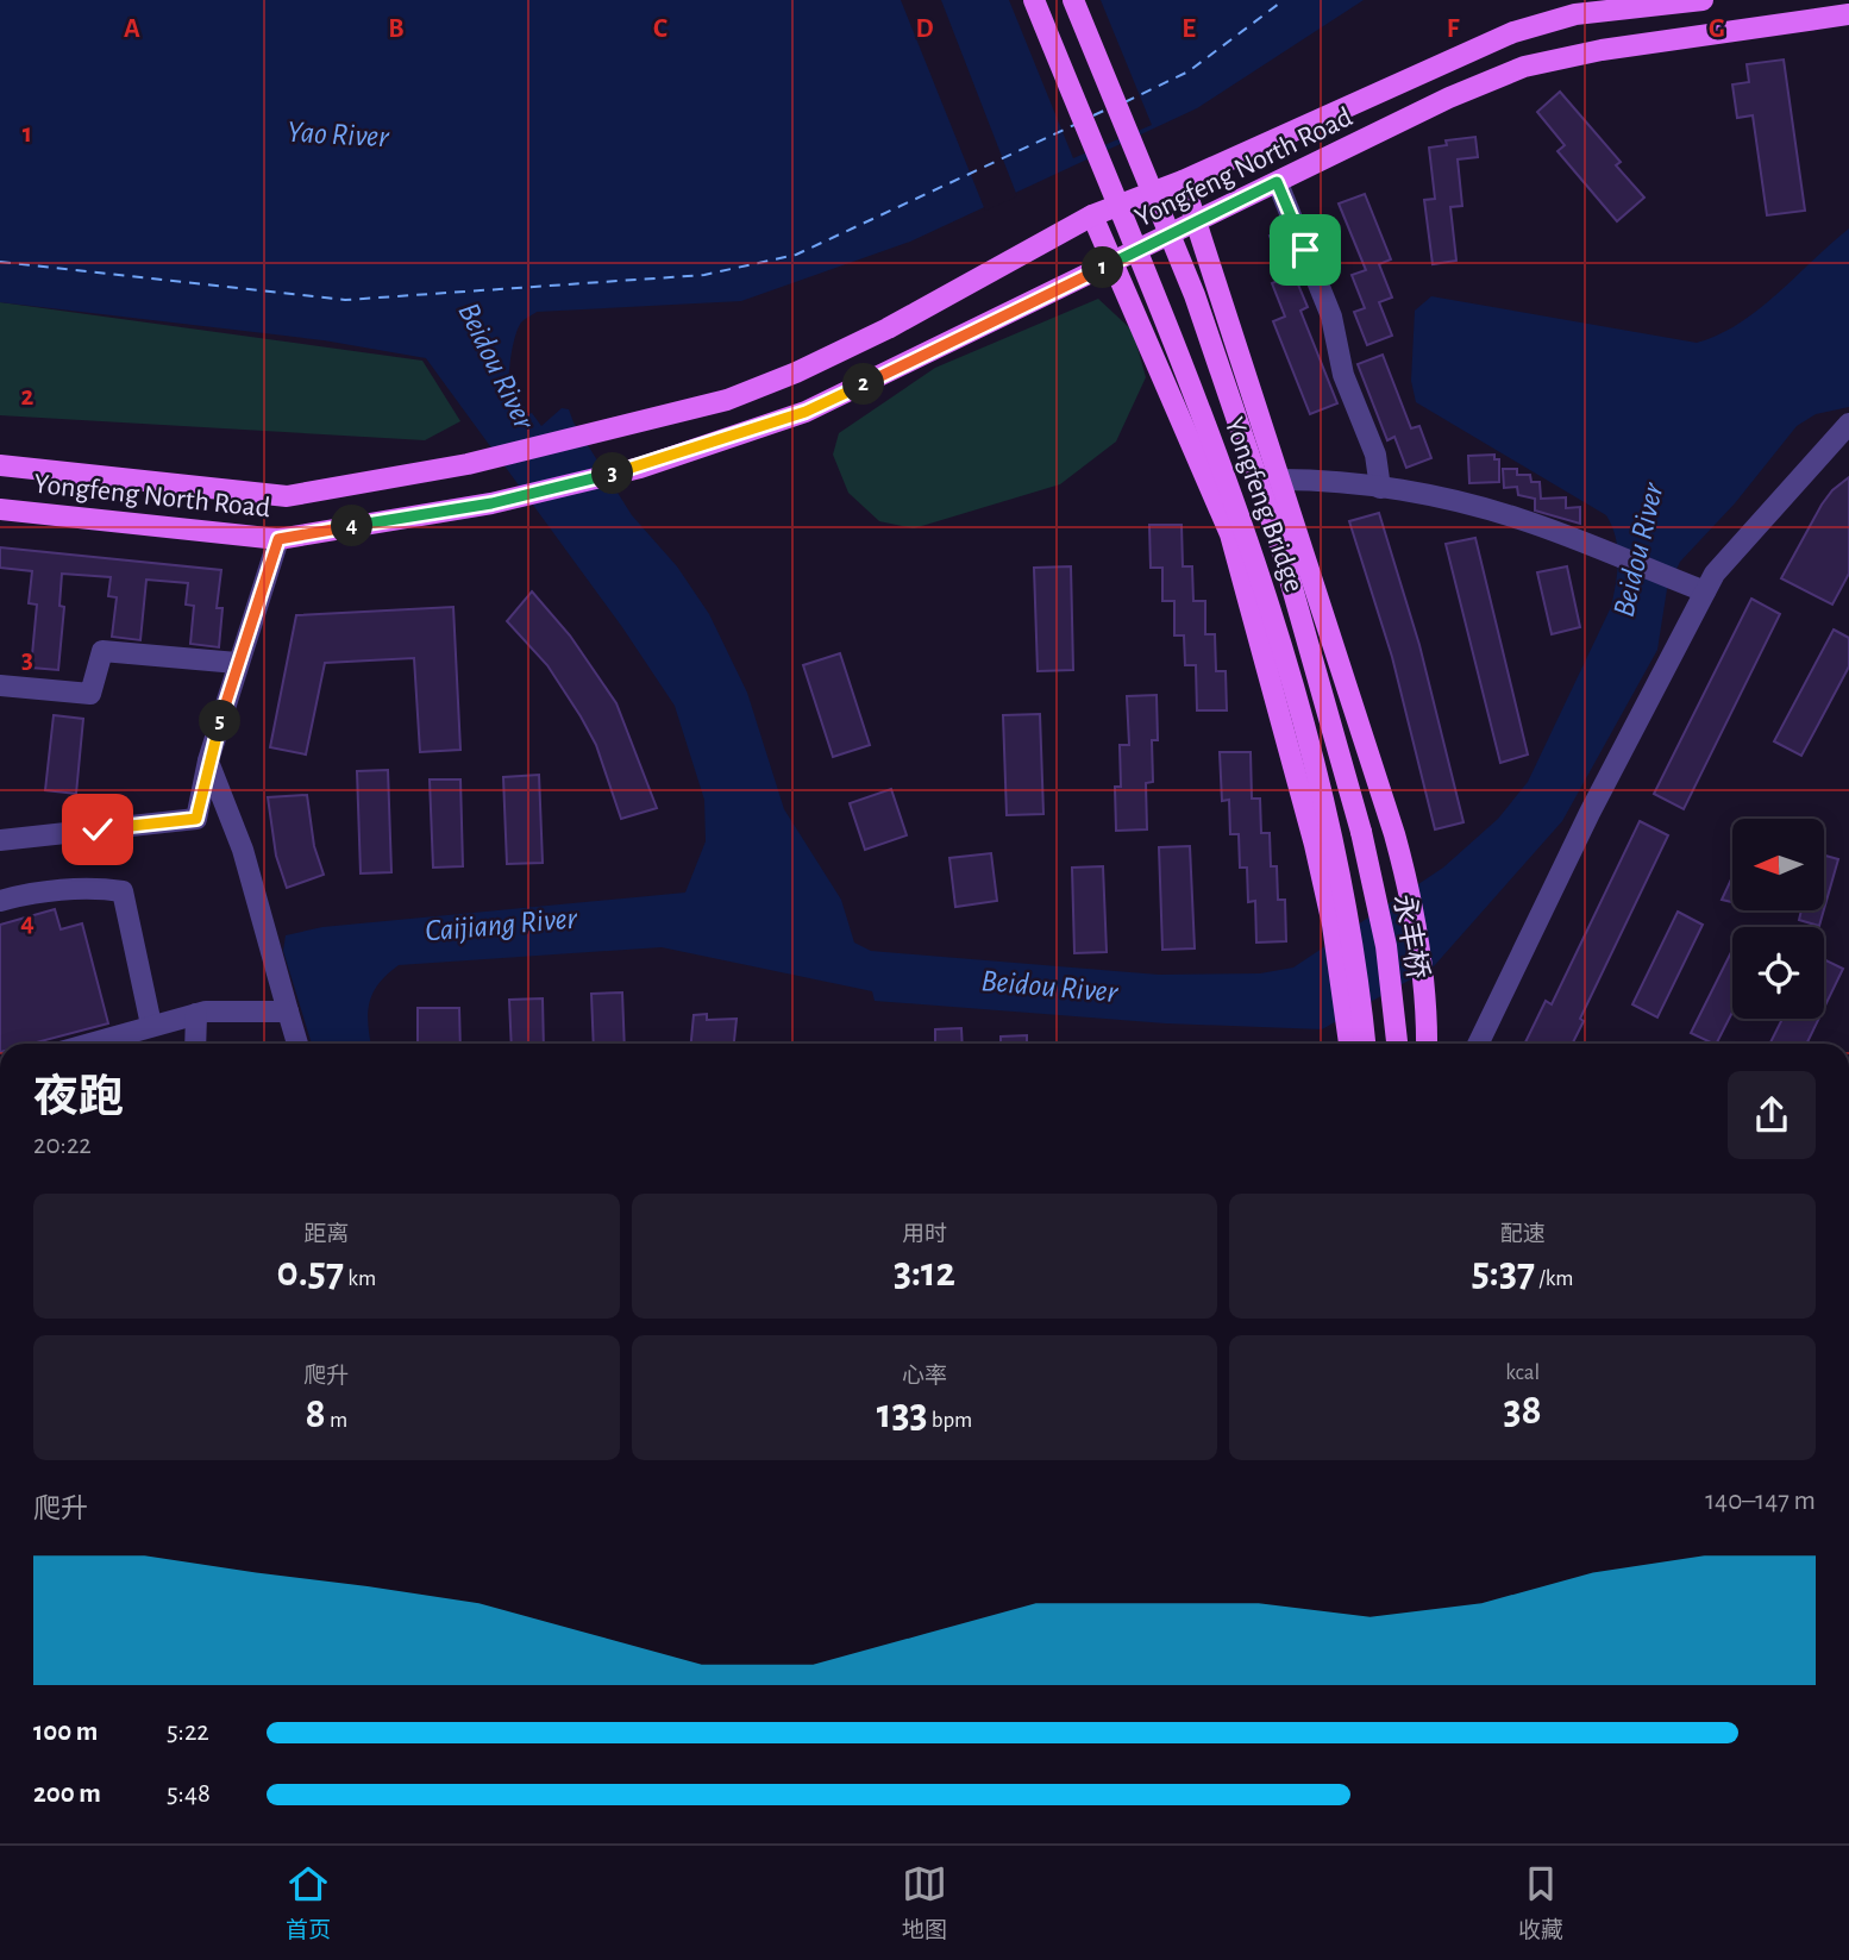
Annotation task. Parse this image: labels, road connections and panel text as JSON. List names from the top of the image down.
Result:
{
  "streets": {
    "main road": ["Yongfeng North Road", "Yongfeng Bridge"]
  },
  "water": ["Yao River", "Beidou River", "Caijiang River"],
  "north": "left",
  "page": {
    "pins": [
      "1",
      "2",
      "3",
      "4",
      "5"
    ],
    "heading": ["夜跑", "20:22"],
    "stats": [
      ["距离", "0.57 km"],
      ["用时", "3:12"],
      ["配速", "5:37 /km"],
      ["爬升", "8 m"],
      ["心率", "133 bpm"],
      ["kcal", "38"]
    ],
    "chart": ["爬升", "140–147 m"],
    "list": [
      {
        "name": "100 m",
        "note": "5:22"
      },
      {
        "name": "200 m",
        "note": "5:48"
      }
    ],
    "tabs": ["首页", "地图", "收藏"]
  },
  "grid": {
    "columns": [
      "A",
      "B",
      "C",
      "D",
      "E",
      "F",
      "G"
    ],
    "rows": [
      "1",
      "2",
      "3",
      "4"
    ]
  }
}
